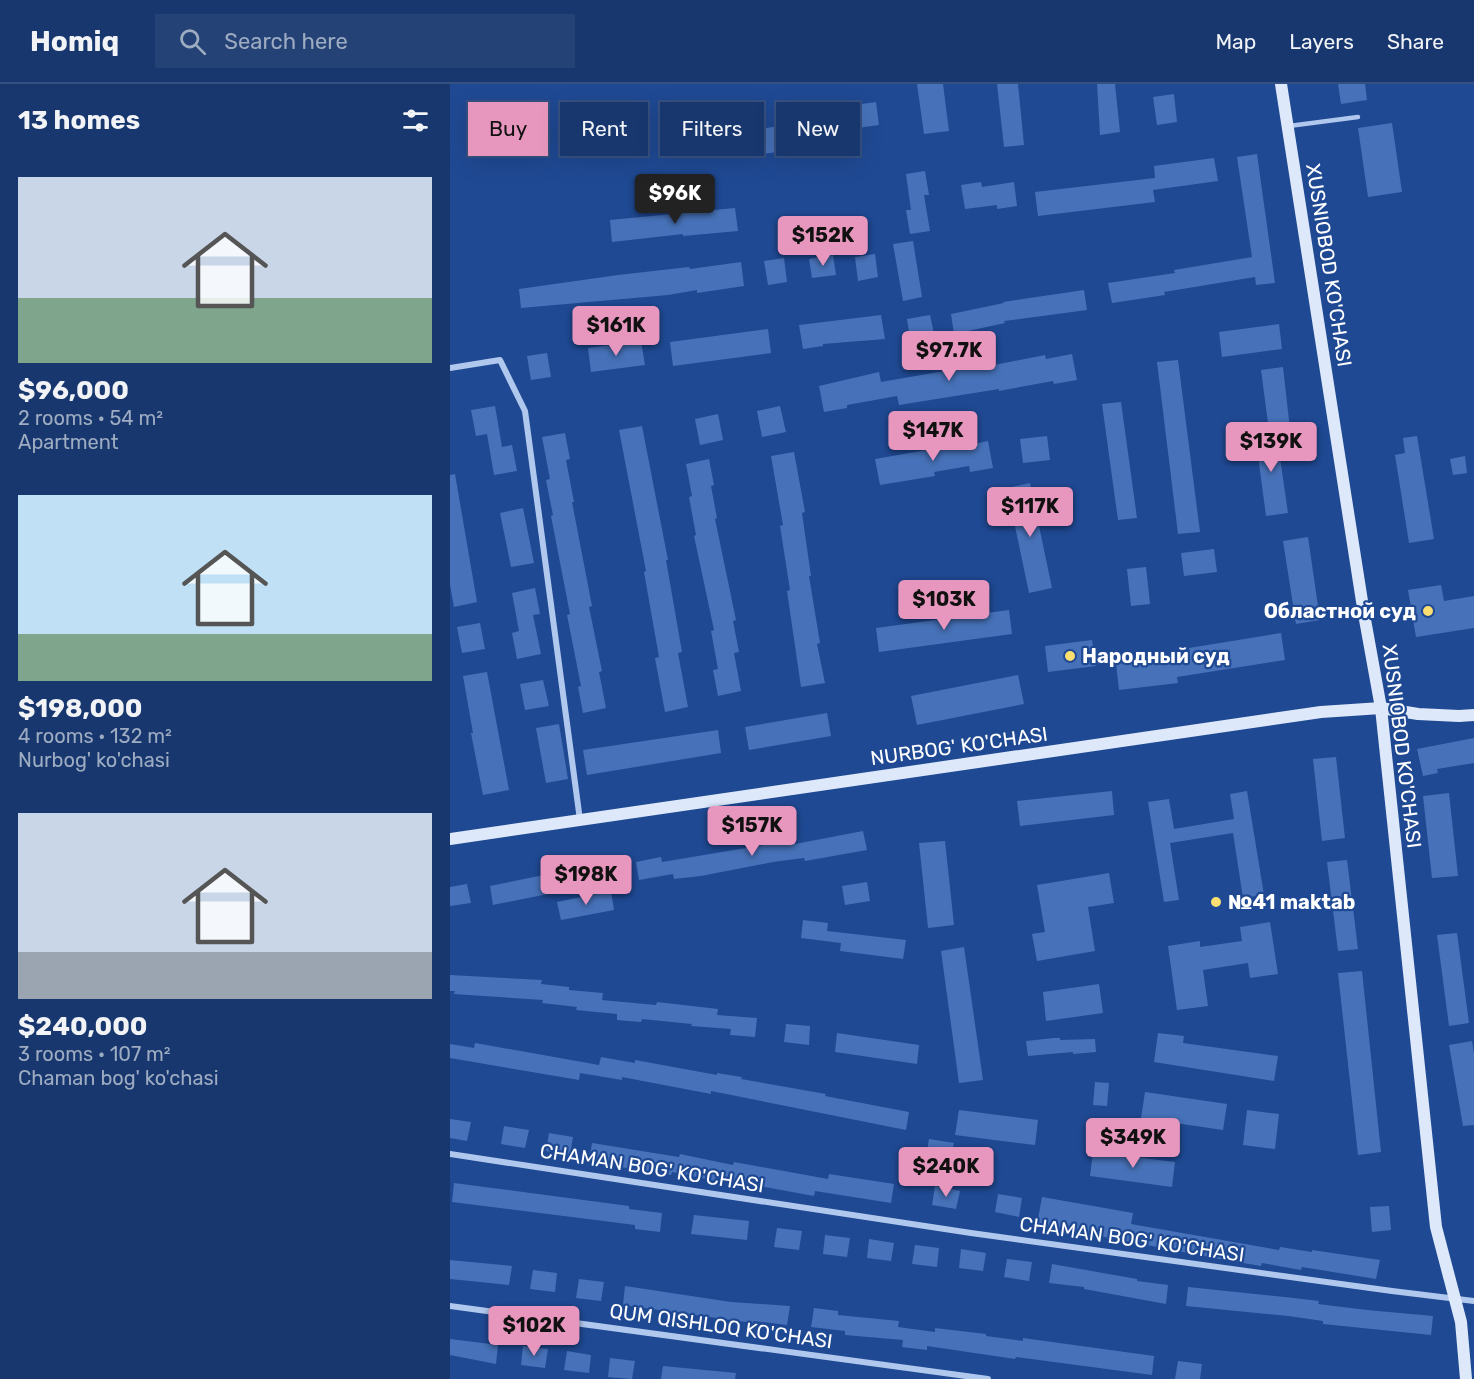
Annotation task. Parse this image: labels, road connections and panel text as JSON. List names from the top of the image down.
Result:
{
  "streets": {
    "street": [
      "XUSNIOBOD KO'CHASI",
      "NURBOG' KO'CHASI",
      "CHAMAN BOG' KO'CHASI",
      "QUM QISHLOQ KO'CHASI"
    ]
  },
  "crossings": [
    ["XUSNIOBOD KO'CHASI", "NURBOG' KO'CHASI"],
    ["XUSNIOBOD KO'CHASI", "CHAMAN BOG' KO'CHASI"]
  ],
  "places": ["Областной суд", "Народный суд", "№41 maktab"],
  "page": {
    "header": "Homiq",
    "search": "Search here",
    "nav": ["Map", "Layers", "Share"],
    "heading": "13 homes",
    "chip": [
      "Buy",
      "Rent",
      "Filters",
      "New"
    ],
    "list": [
      {
        "name": "$96,000",
        "note": "2 rooms · 54 m² · Apartment"
      },
      {
        "name": "$198,000",
        "note": "4 rooms · 132 m² · Nurbog' ko'chasi"
      },
      {
        "name": "$240,000",
        "note": "3 rooms · 107 m² · Chaman bog' ko'chasi"
      }
    ],
    "price": [
      "$96K",
      "$152K",
      "$161K",
      "$97.7K",
      "$147K",
      "$139K",
      "$117K",
      "$103K",
      "$157K",
      "$198K",
      "$349K",
      "$240K",
      "$102K"
    ]
  }
}
